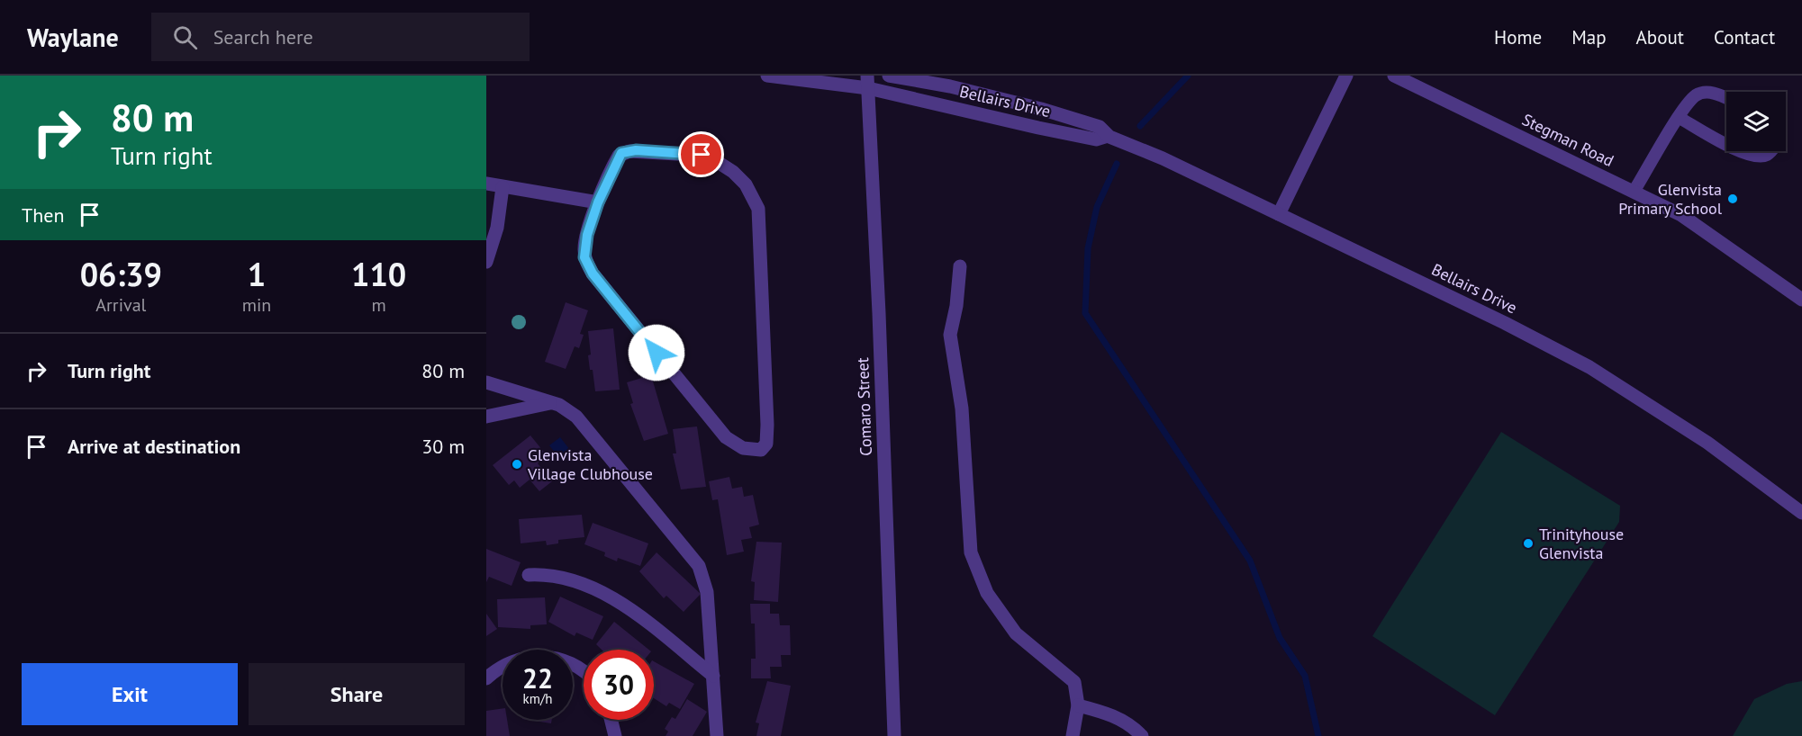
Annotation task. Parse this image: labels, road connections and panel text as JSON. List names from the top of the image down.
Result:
{
  "streets": {
    "street": ["Bellairs Drive", "Stegman Road", "Comaro Street"]
  },
  "crossings": [
    ["Bellairs Drive", "Comaro Street"]
  ],
  "places": ["Glenvista Primary School", "Glenvista Village Clubhouse", "Trinityhouse Glenvista"],
  "page": {
    "header": "Waylane",
    "search": "Search here",
    "nav": [
      "Home",
      "Map",
      "About",
      "Contact"
    ],
    "turn": ["80 m", "Turn right"],
    "then": "Then",
    "eta": [
      "06:39",
      "Arrival",
      "1",
      "min",
      "110",
      "m"
    ],
    "list": [
      {
        "name": "Turn right",
        "value": "80 m"
      },
      {
        "name": "Arrive at destination",
        "value": "30 m"
      }
    ],
    "speed": "22 km/h",
    "limit": "30",
    "buttons": ["Exit", "Share"]
  }
}
